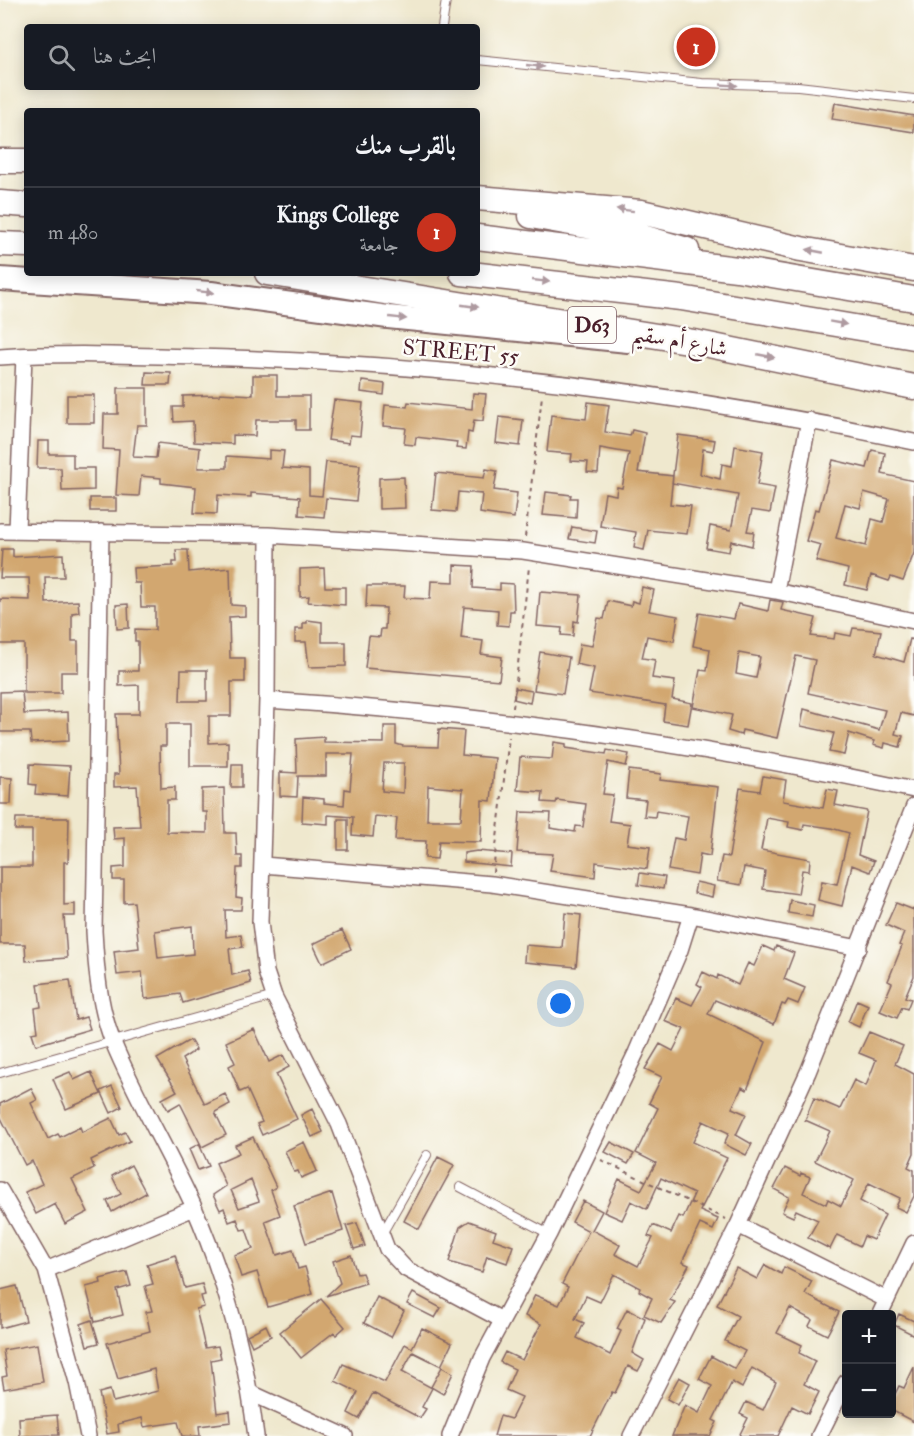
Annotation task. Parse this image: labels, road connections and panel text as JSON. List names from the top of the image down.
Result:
{
  "streets": {
    "main road": ["D63", "شارع أم سقيم"],
    "street": ["STREET 55"]
  },
  "page": {
    "search": "ابحث هنا",
    "pins": "1",
    "heading": "بالقرب منك",
    "list": [
      {
        "mark": "1",
        "name": "Kings College",
        "note": "جامعة",
        "value": "480 m"
      }
    ],
    "map_buttons": ["+", "−"]
  }
}
